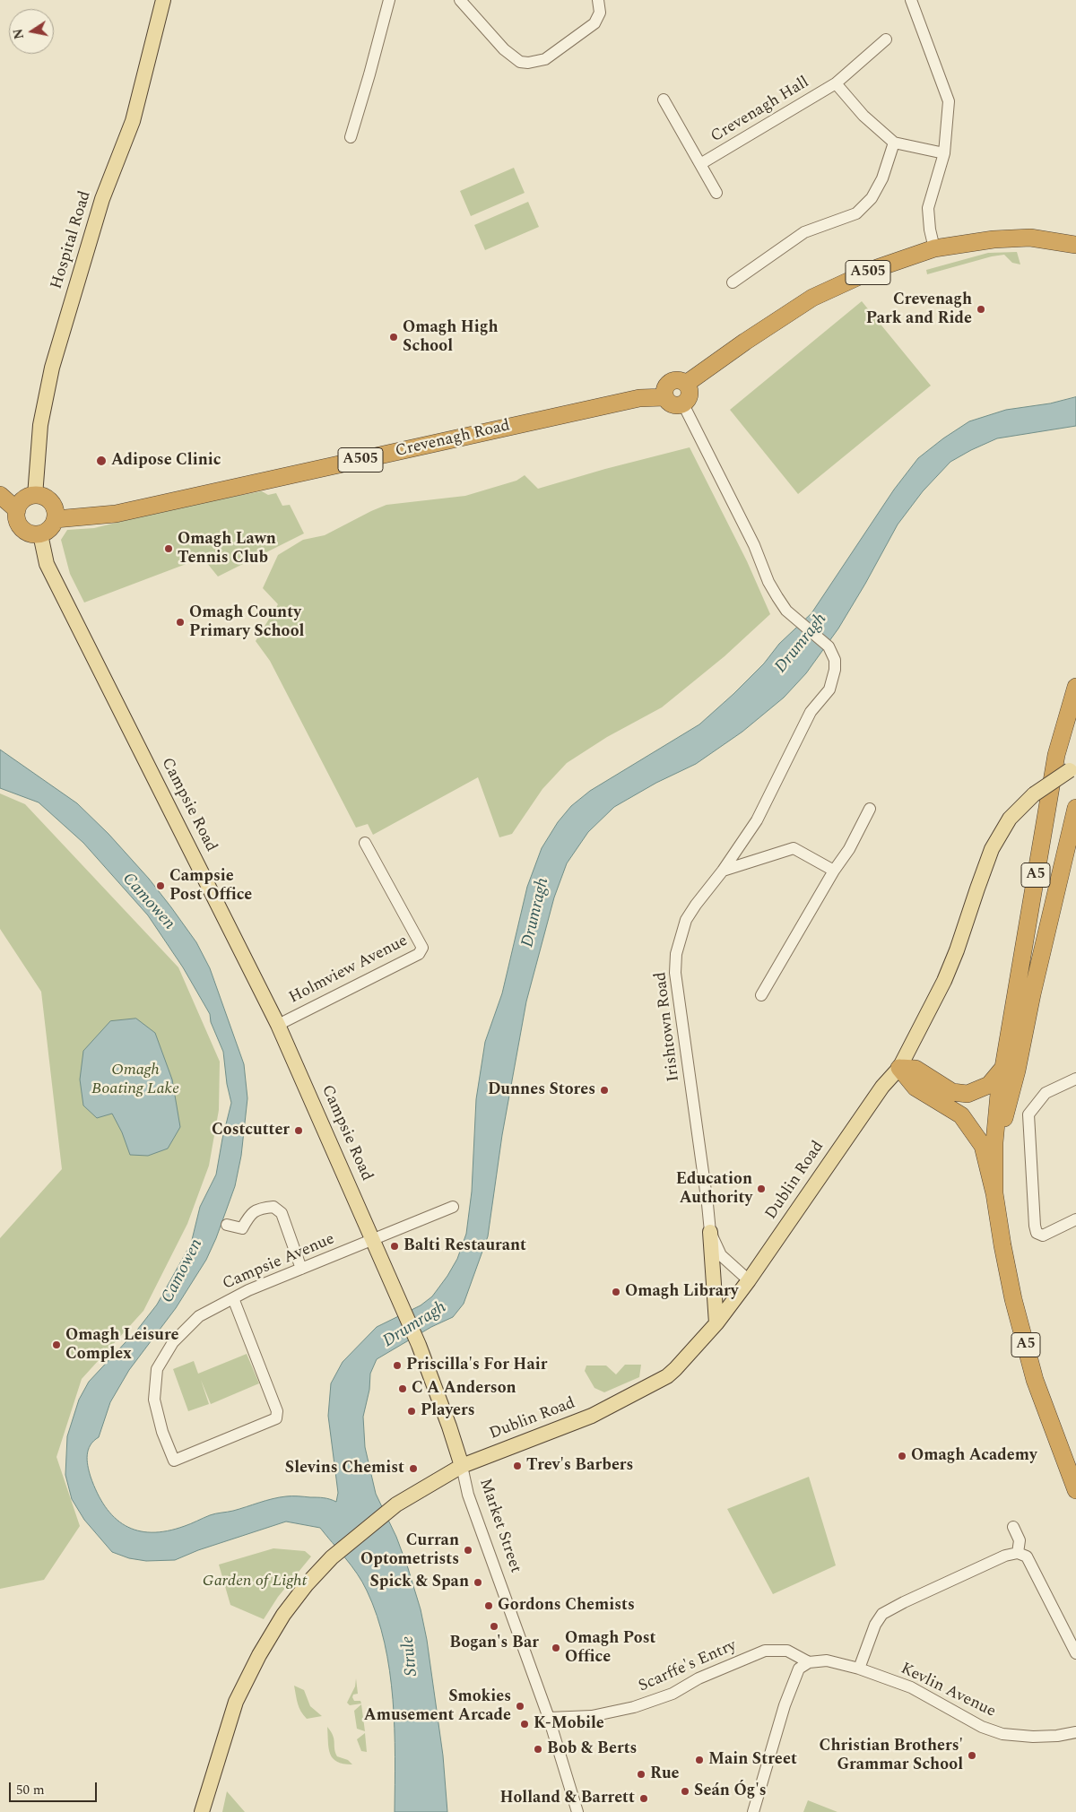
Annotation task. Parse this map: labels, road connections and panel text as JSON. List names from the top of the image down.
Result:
{
  "streets": {
    "highway": ["A505", "Crevenagh Road", "A5"],
    "main road": [
      "Hospital Road",
      "Campsie Road",
      "Dublin Road",
      "Market Street"
    ],
    "street": [
      "Crevenagh Hall",
      "Holmview Avenue",
      "Irishtown Road",
      "Campsie Avenue",
      "Scarffe's Entry",
      "Kevlin Avenue"
    ]
  },
  "crossings": [
    ["Hospital Road", "Crevenagh Road"],
    ["Hospital Road", "Campsie Road"],
    ["A505", "Crevenagh Road"],
    ["A505", "Irishtown Road"],
    ["Crevenagh Road", "Campsie Road"],
    ["Crevenagh Road", "Irishtown Road"],
    ["Campsie Road", "Holmview Avenue"],
    ["Campsie Road", "Campsie Avenue"],
    ["Campsie Road", "Market Street"],
    ["Irishtown Road", "Dublin Road"],
    ["Dublin Road", "Market Street"],
    ["Market Street", "Scarffe's Entry"],
    ["Scarffe's Entry", "Kevlin Avenue"]
  ],
  "water": ["Drumragh", "Camowen", "Strule"],
  "parks": ["Omagh Boating Lake", "Garden of Light"],
  "places": [
    "Crevenagh Park and Ride",
    "Omagh High School",
    "Adipose Clinic",
    "Omagh Lawn Tennis Club",
    "Omagh County Primary School",
    "Campsie Post Office",
    "Dunnes Stores",
    "Costcutter",
    "Education Authority",
    "Balti Restaurant",
    "Omagh Library",
    "Omagh Leisure Complex",
    "Priscilla's For Hair",
    "C A Anderson",
    "Players",
    "Omagh Academy",
    "Trev's Barbers",
    "Slevins Chemist",
    "Curran Optometrists",
    "Spick & Span",
    "Gordons Chemists",
    "Bogan's Bar",
    "Omagh Post Office",
    "Smokies Amusement Arcade",
    "K-Mobile",
    "Bob & Berts",
    "Christian Brothers' Grammar School",
    "Main Street",
    "Rue",
    "Seán Óg's",
    "Holland & Barrett"
  ],
  "scale_bar": "50 m",
  "north": "left"
}
